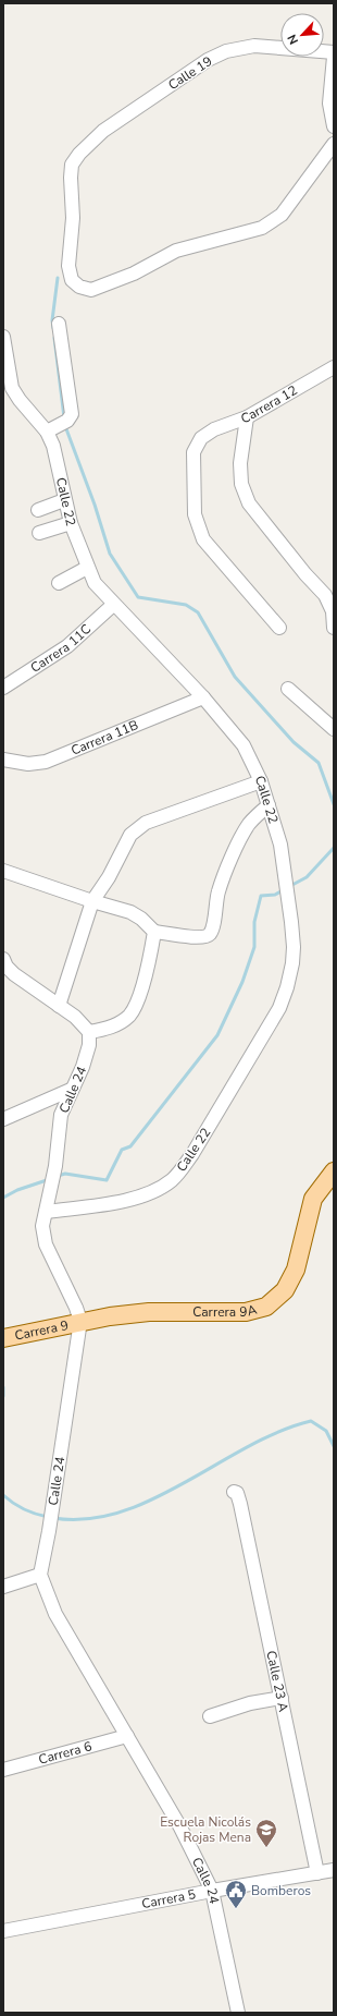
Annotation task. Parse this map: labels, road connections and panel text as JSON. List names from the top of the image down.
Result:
{
  "streets": {
    "main road": ["Carrera 9A", "Carrera 9"],
    "street": [
      "Calle 19",
      "Carrera 12",
      "Calle 22",
      "Carrera 11C",
      "Carrera 11B",
      "Calle 24",
      "Calle 23 A",
      "Carrera 6",
      "Carrera 5"
    ]
  },
  "crossings": [
    ["Calle 22", "Carrera 11C"],
    ["Calle 22", "Carrera 11B"],
    ["Calle 22", "Calle 24"],
    ["Calle 24", "Carrera 9A"],
    ["Calle 24", "Carrera 9"],
    ["Calle 24", "Carrera 6"],
    ["Calle 24", "Carrera 5"],
    ["Carrera 9A", "Carrera 9"],
    ["Calle 23 A", "Carrera 5"]
  ],
  "places": {
    "school or university": ["Escuela Nicolás Rojas Mena"],
    "public building": ["Bomberos"]
  },
  "north": "bottom left"
}
